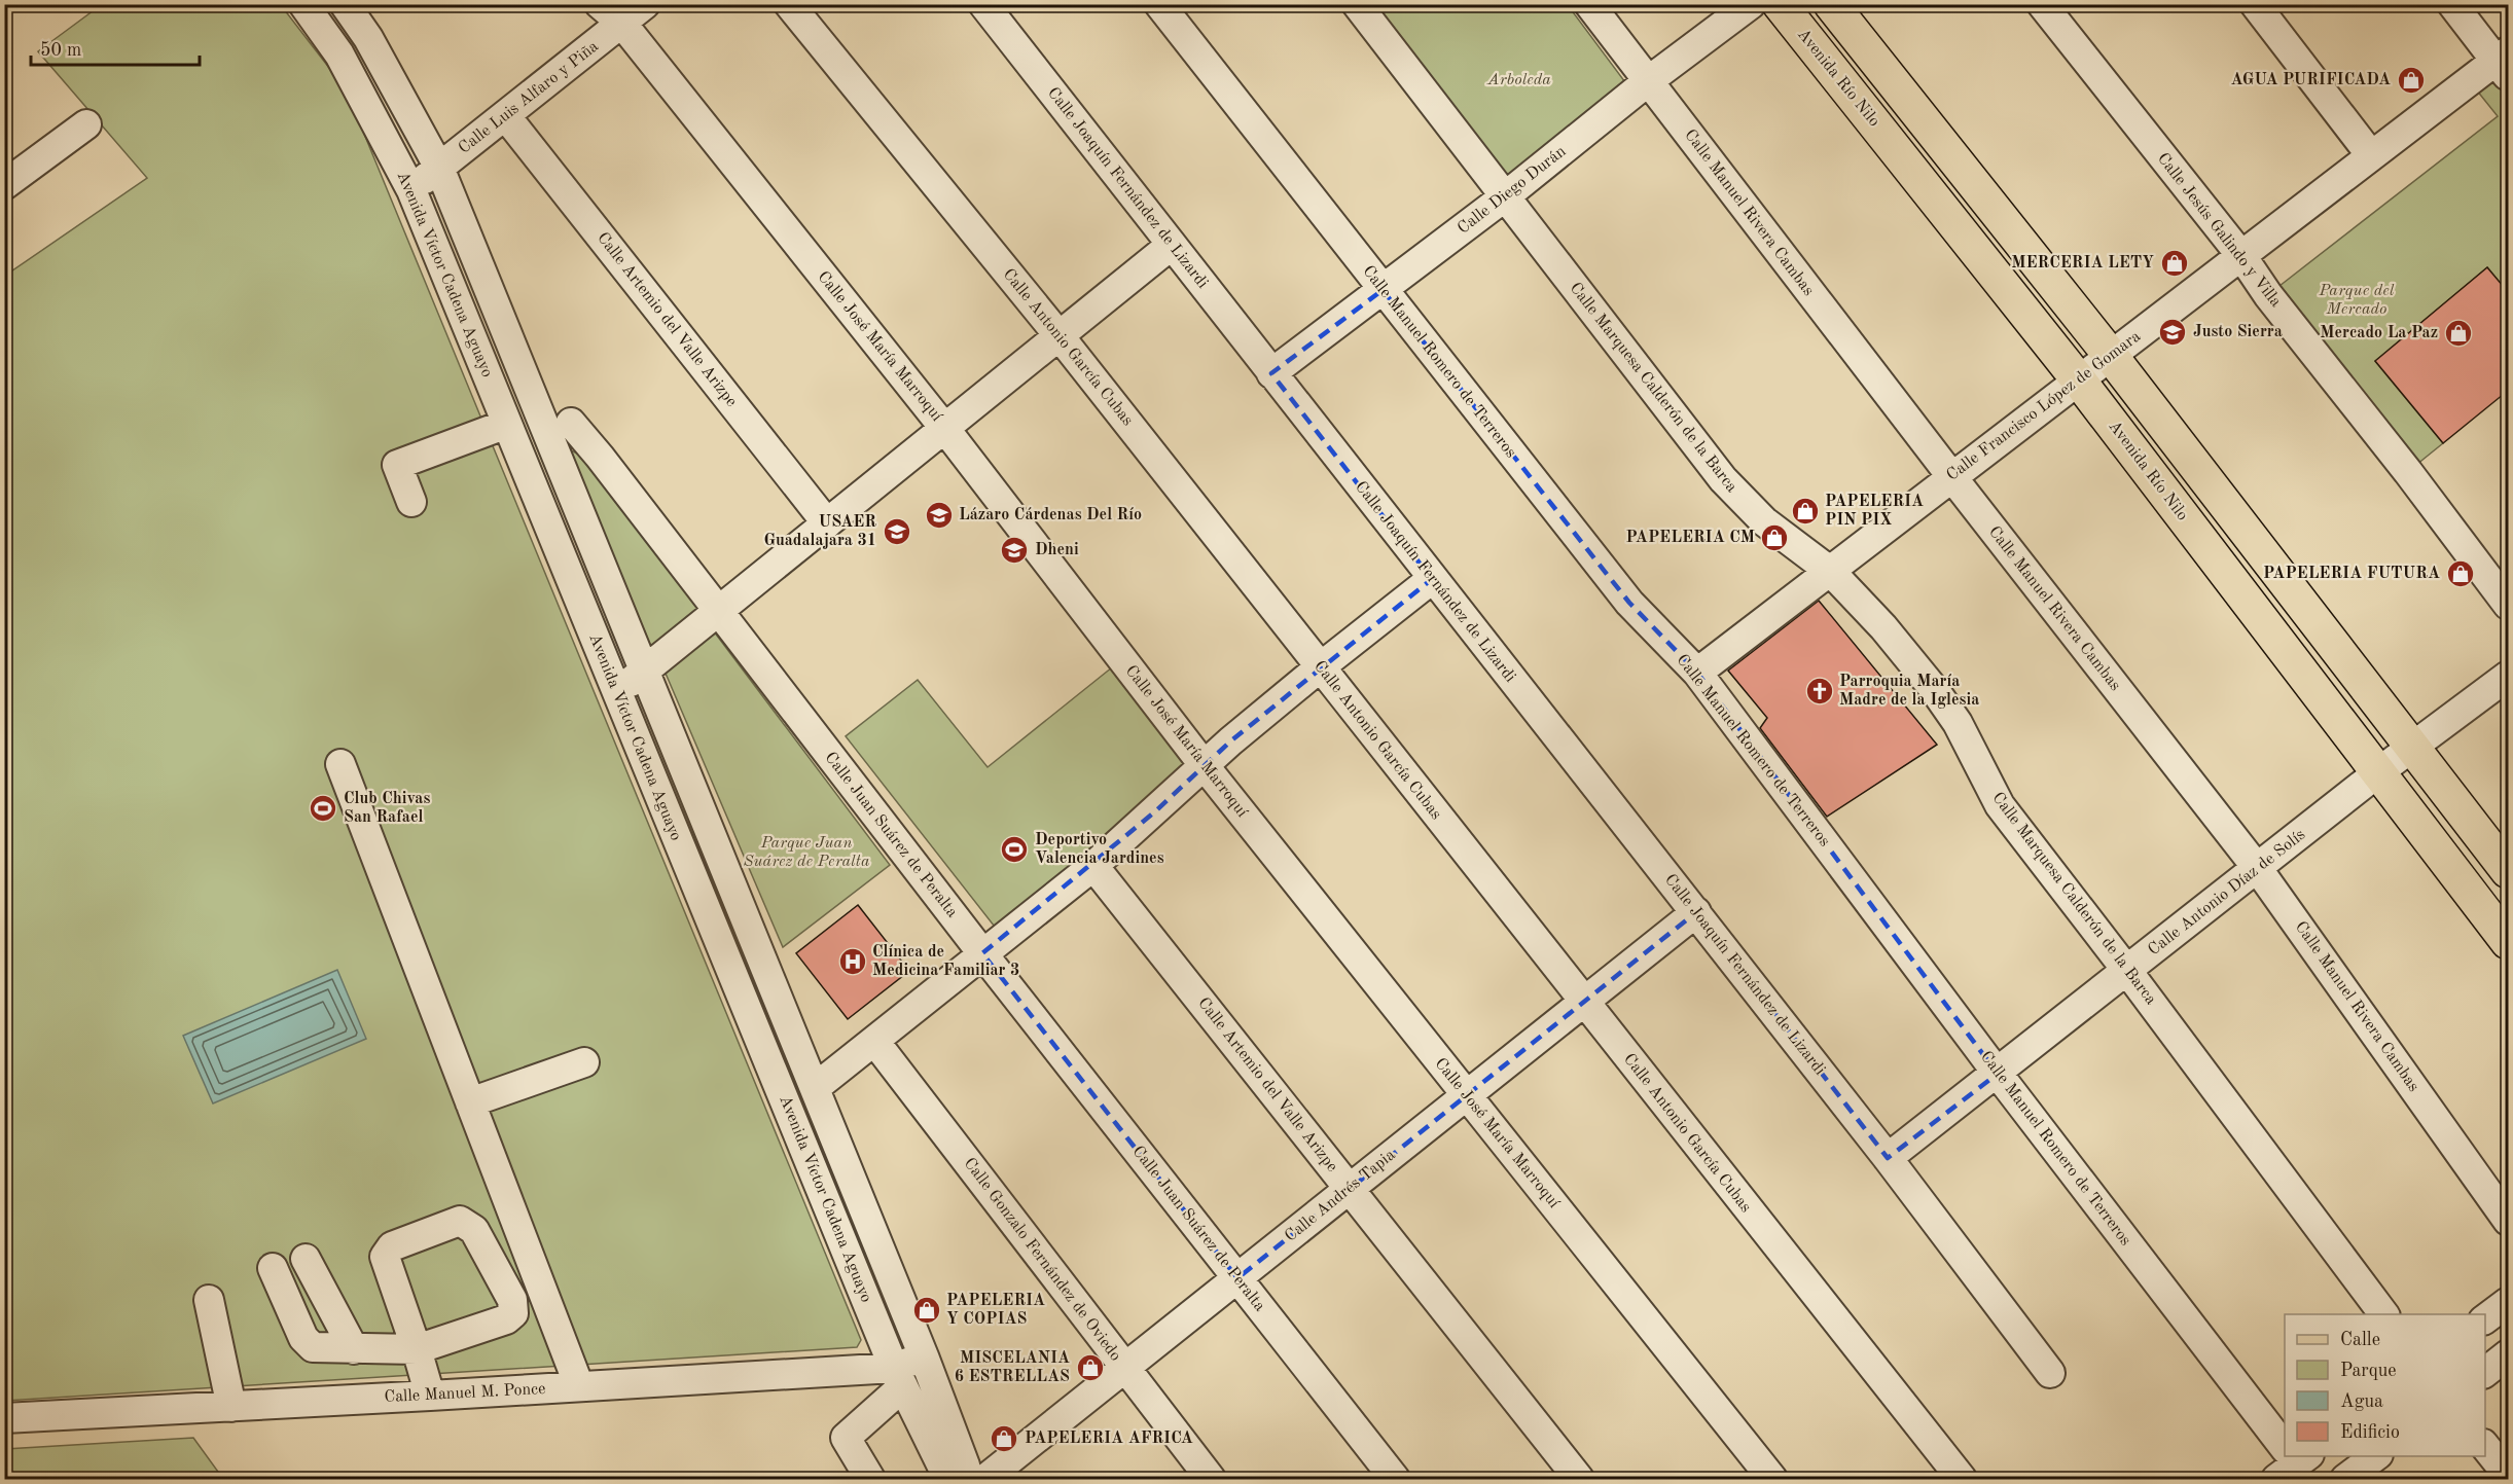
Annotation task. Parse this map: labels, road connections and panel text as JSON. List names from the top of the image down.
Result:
{
  "streets": {
    "main road": ["Avenida Río Nilo"],
    "street": [
      "Calle Luis Alfaro y Piña",
      "Calle Joaquín Fernández de Lizardi",
      "Calle Diego Durán",
      "Calle Manuel Rivera Cambas",
      "Calle Jesús Galindo y Villa",
      "Avenida Víctor Cadena Aguayo",
      "Calle Artemio del Valle Arizpe",
      "Calle José María Marroquí",
      "Calle Antonio García Cubas",
      "Calle Manuel Romero de Terreros",
      "Calle Marquesa Calderón de la Barca",
      "Calle Francisco López de Gomara",
      "Calle Juan Suárez de Peralta",
      "Calle Antonio Díaz de Solís",
      "Calle Andrés Tapia",
      "Calle Gonzalo Fernández de Oviedo",
      "Calle Manuel M. Ponce"
    ]
  },
  "crossings": [
    ["Avenida Río Nilo", "Calle Francisco López de Gomara"],
    ["Avenida Río Nilo", "Calle Antonio Díaz de Solís"],
    ["Calle Luis Alfaro y Piña", "Avenida Víctor Cadena Aguayo"],
    ["Calle Luis Alfaro y Piña", "Calle Artemio del Valle Arizpe"],
    ["Calle Luis Alfaro y Piña", "Calle José María Marroquí"],
    ["Calle Joaquín Fernández de Lizardi", "Calle Diego Durán"],
    ["Calle Joaquín Fernández de Lizardi", "Calle Antonio Díaz de Solís"],
    ["Calle Joaquín Fernández de Lizardi", "Calle Andrés Tapia"],
    ["Calle Diego Durán", "Calle Manuel Rivera Cambas"],
    ["Calle Diego Durán", "Calle Manuel Romero de Terreros"],
    ["Calle Diego Durán", "Calle Marquesa Calderón de la Barca"],
    ["Calle Manuel Rivera Cambas", "Calle Francisco López de Gomara"],
    ["Calle Manuel Rivera Cambas", "Calle Antonio Díaz de Solís"],
    ["Calle Jesús Galindo y Villa", "Calle Francisco López de Gomara"],
    ["Avenida Víctor Cadena Aguayo", "Calle Manuel M. Ponce"],
    ["Calle Artemio del Valle Arizpe", "Calle Andrés Tapia"],
    ["Calle José María Marroquí", "Calle Andrés Tapia"],
    ["Calle Antonio García Cubas", "Calle Andrés Tapia"],
    ["Calle Manuel Romero de Terreros", "Calle Francisco López de Gomara"],
    ["Calle Manuel Romero de Terreros", "Calle Antonio Díaz de Solís"],
    ["Calle Marquesa Calderón de la Barca", "Calle Francisco López de Gomara"],
    ["Calle Marquesa Calderón de la Barca", "Calle Antonio Díaz de Solís"],
    ["Calle Juan Suárez de Peralta", "Calle Andrés Tapia"],
    ["Calle Andrés Tapia", "Calle Gonzalo Fernández de Oviedo"]
  ],
  "parks": ["Arboleda", "Parque del Mercado", "Parque Juan Suárez de Peralta"],
  "places": {
    "shop": [
      "AGUA PURIFICADA",
      "MERCERIA LETY",
      "Mercado La Paz",
      "PAPELERIA PIN PIX",
      "PAPELERIA CM",
      "PAPELERIA FUTURA",
      "PAPELERIA Y COPIAS",
      "MISCELANIA 6 ESTRELLAS",
      "PAPELERIA AFRICA"
    ],
    "school or university": [
      "Justo Sierra",
      "Lázaro Cárdenas Del Río",
      "USAER Guadalajara 31",
      "Dheni"
    ],
    "church": ["Parroquia María Madre de la Iglesia"],
    "sports": ["Club Chivas San Rafael", "Deportivo Valencia Jardines"],
    "hospital": ["Clínica de Medicina Familiar 3"]
  },
  "legend": [
    "Calle",
    "Parque",
    "Agua",
    "Edificio"
  ],
  "scale_bar": "50 m"
}
